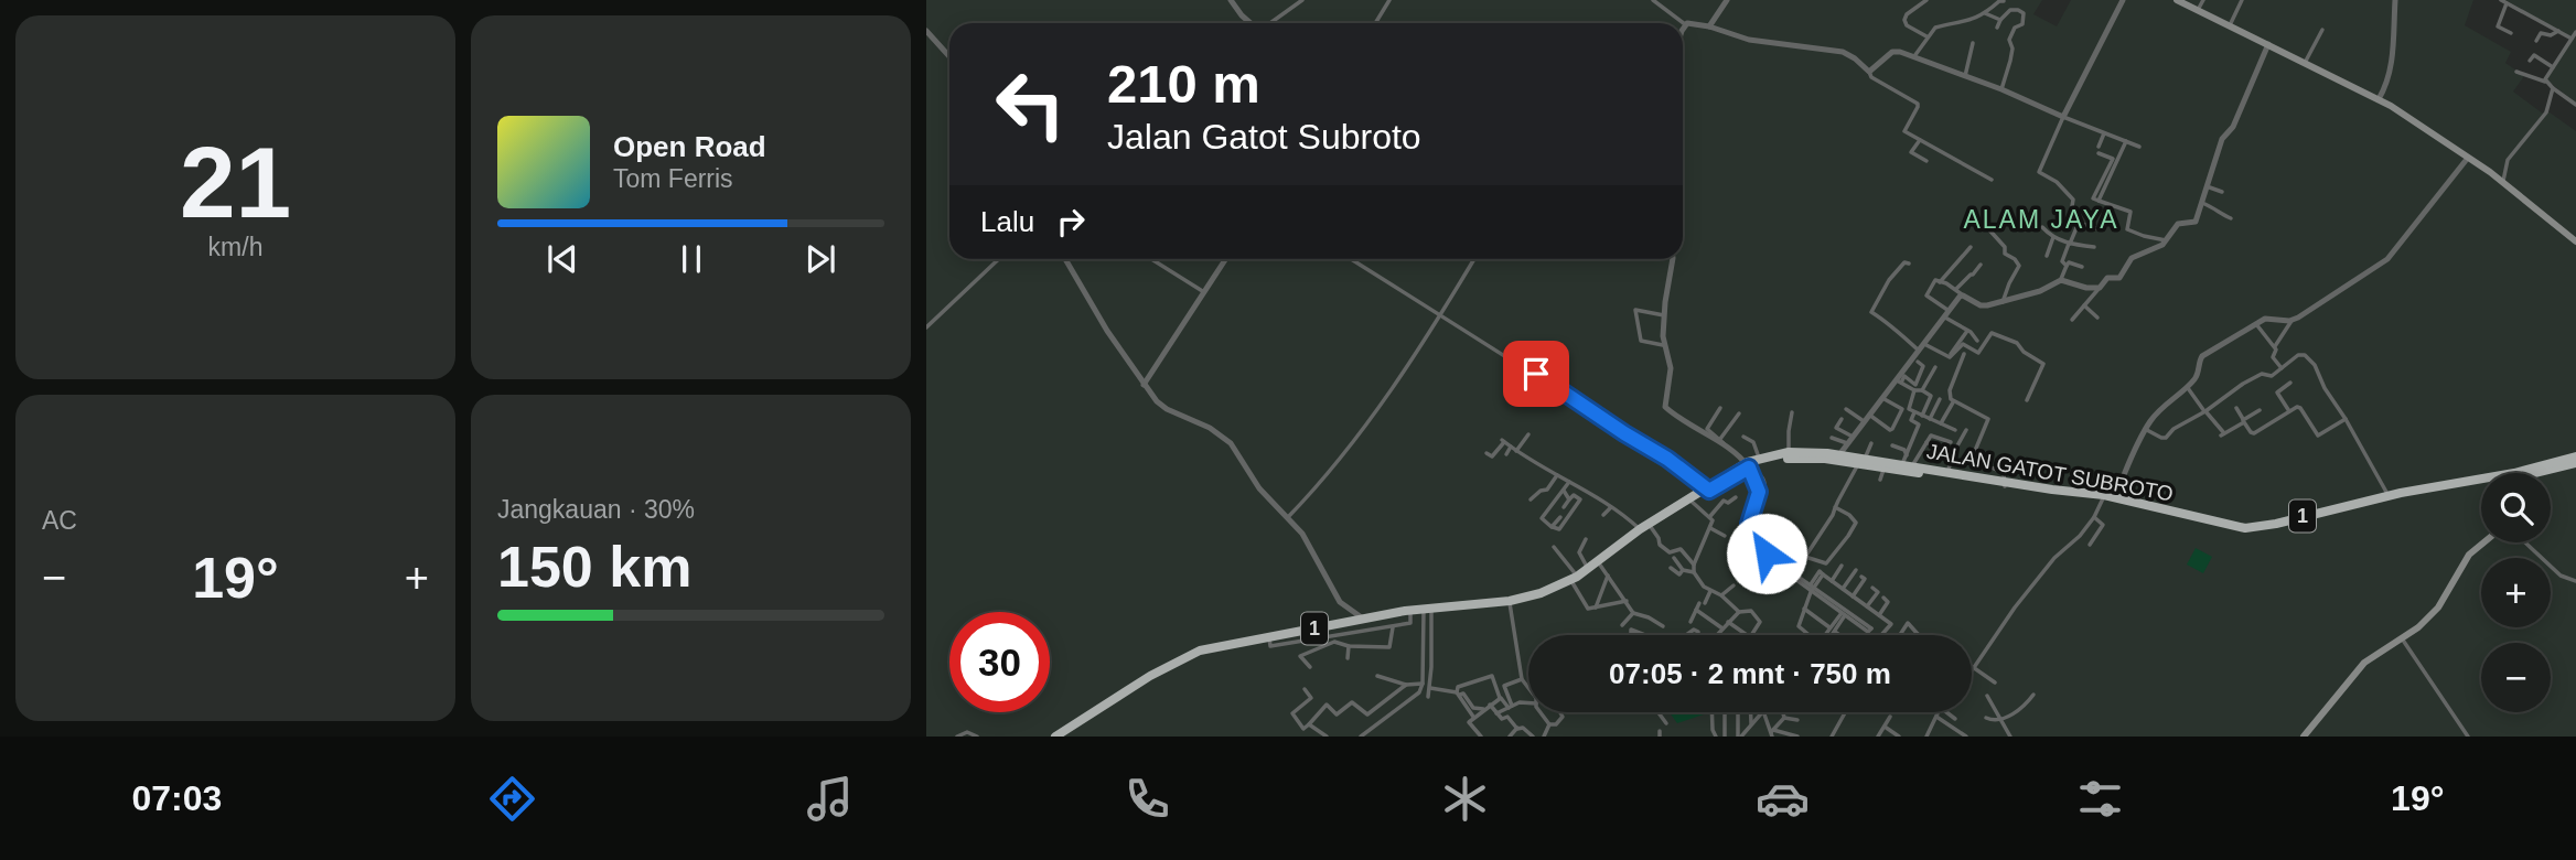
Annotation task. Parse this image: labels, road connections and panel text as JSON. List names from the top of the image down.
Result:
{
  "streets": {
    "highway": ["JALAN GATOT SUBROTO", "1"]
  },
  "districts": ["ALAM JAYA"],
  "page": {
    "tile": [
      ["21", "km/h"],
      "AC",
      ["Jangkauan · 30%", "150 km"]
    ],
    "turn": ["210 m", "Jalan Gatot Subroto"],
    "song": ["Open Road", "Tom Ferris"],
    "then": "Lalu",
    "map_buttons": ["+", "−"],
    "heat": ["−", "19°", "+"],
    "limit": "30",
    "trip": "07:05 · 2 mnt · 750 m",
    "tabs": ["07:03", "19°"]
  }
}
